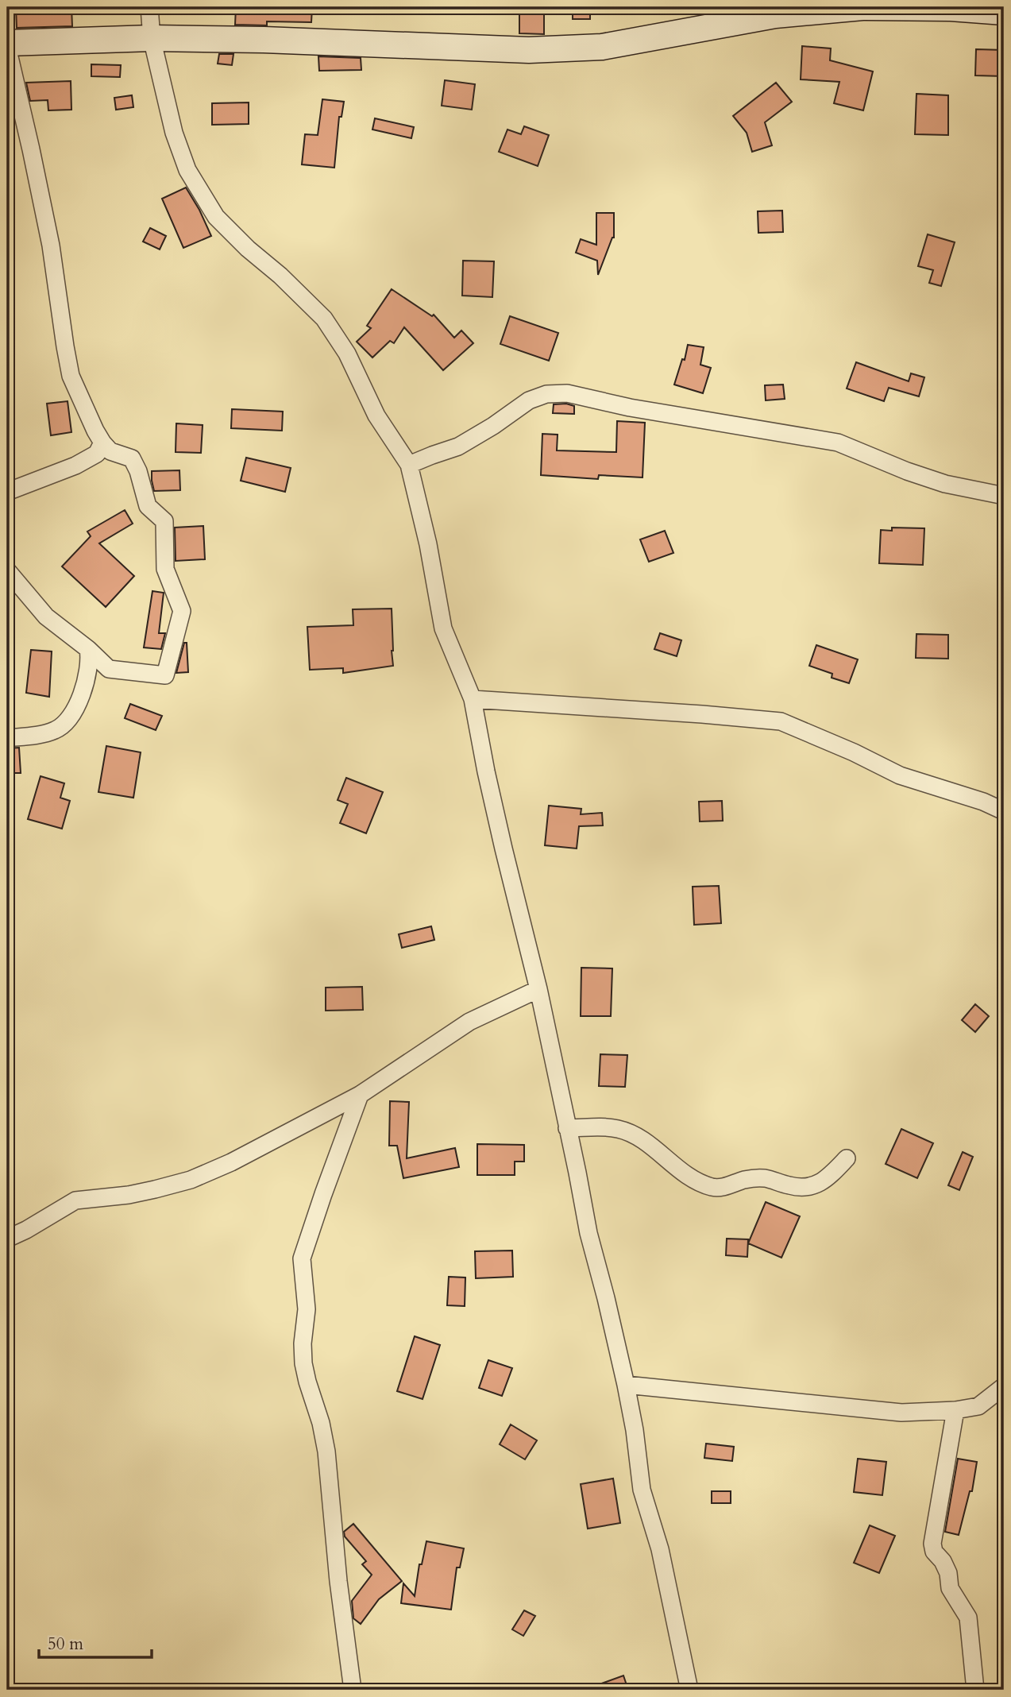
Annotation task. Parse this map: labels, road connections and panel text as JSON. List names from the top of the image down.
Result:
{
  "scale_bar": "50 m"
}
